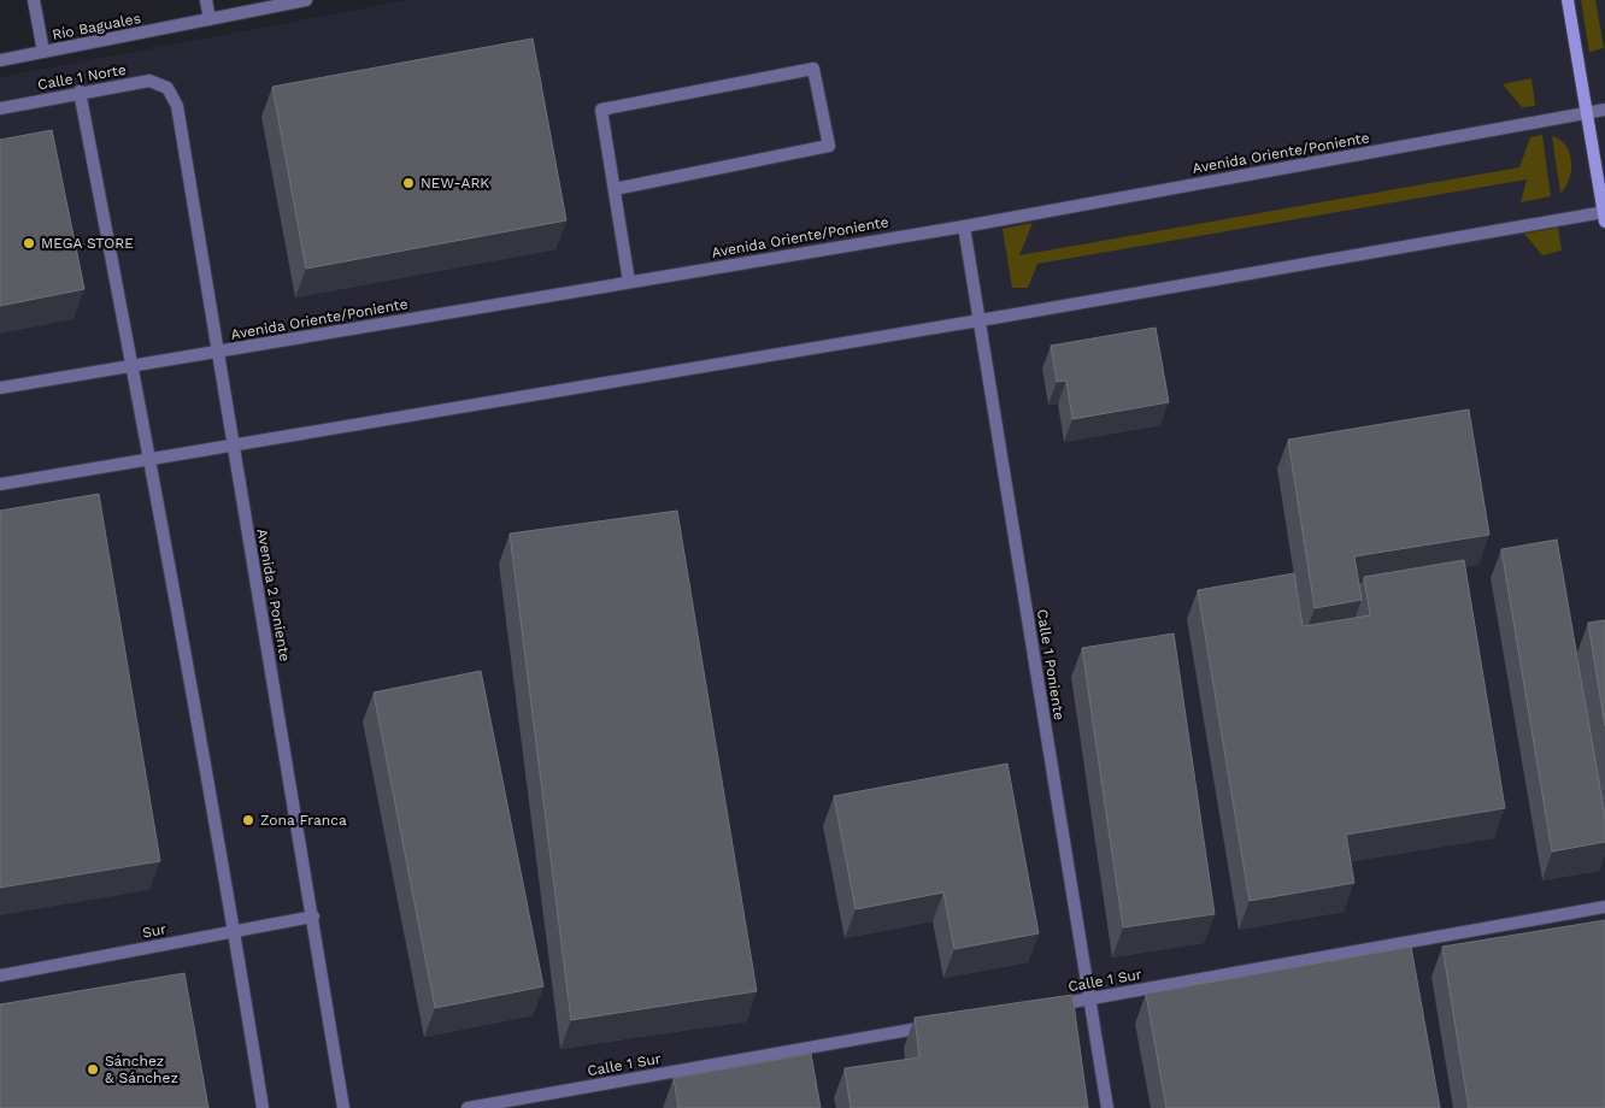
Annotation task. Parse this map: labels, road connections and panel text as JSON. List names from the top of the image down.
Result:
{
  "streets": {
    "street": [
      "Río Baguales",
      "Calle 1 Norte",
      "Avenida Oriente/Poniente",
      "Avenida 2 Poniente",
      "Calle 1 Poniente",
      "Sur",
      "Calle 1 Sur"
    ]
  },
  "crossings": [
    ["Calle 1 Norte", "Avenida 2 Poniente"],
    ["Avenida Oriente/Poniente", "Avenida 2 Poniente"],
    ["Avenida Oriente/Poniente", "Calle 1 Poniente"],
    ["Avenida 2 Poniente", "Sur"],
    ["Calle 1 Poniente", "Calle 1 Sur"]
  ],
  "places": [
    "NEW-ARK",
    "MEGA STORE",
    "Zona Franca",
    "Sánchez & Sánchez"
  ]
}
